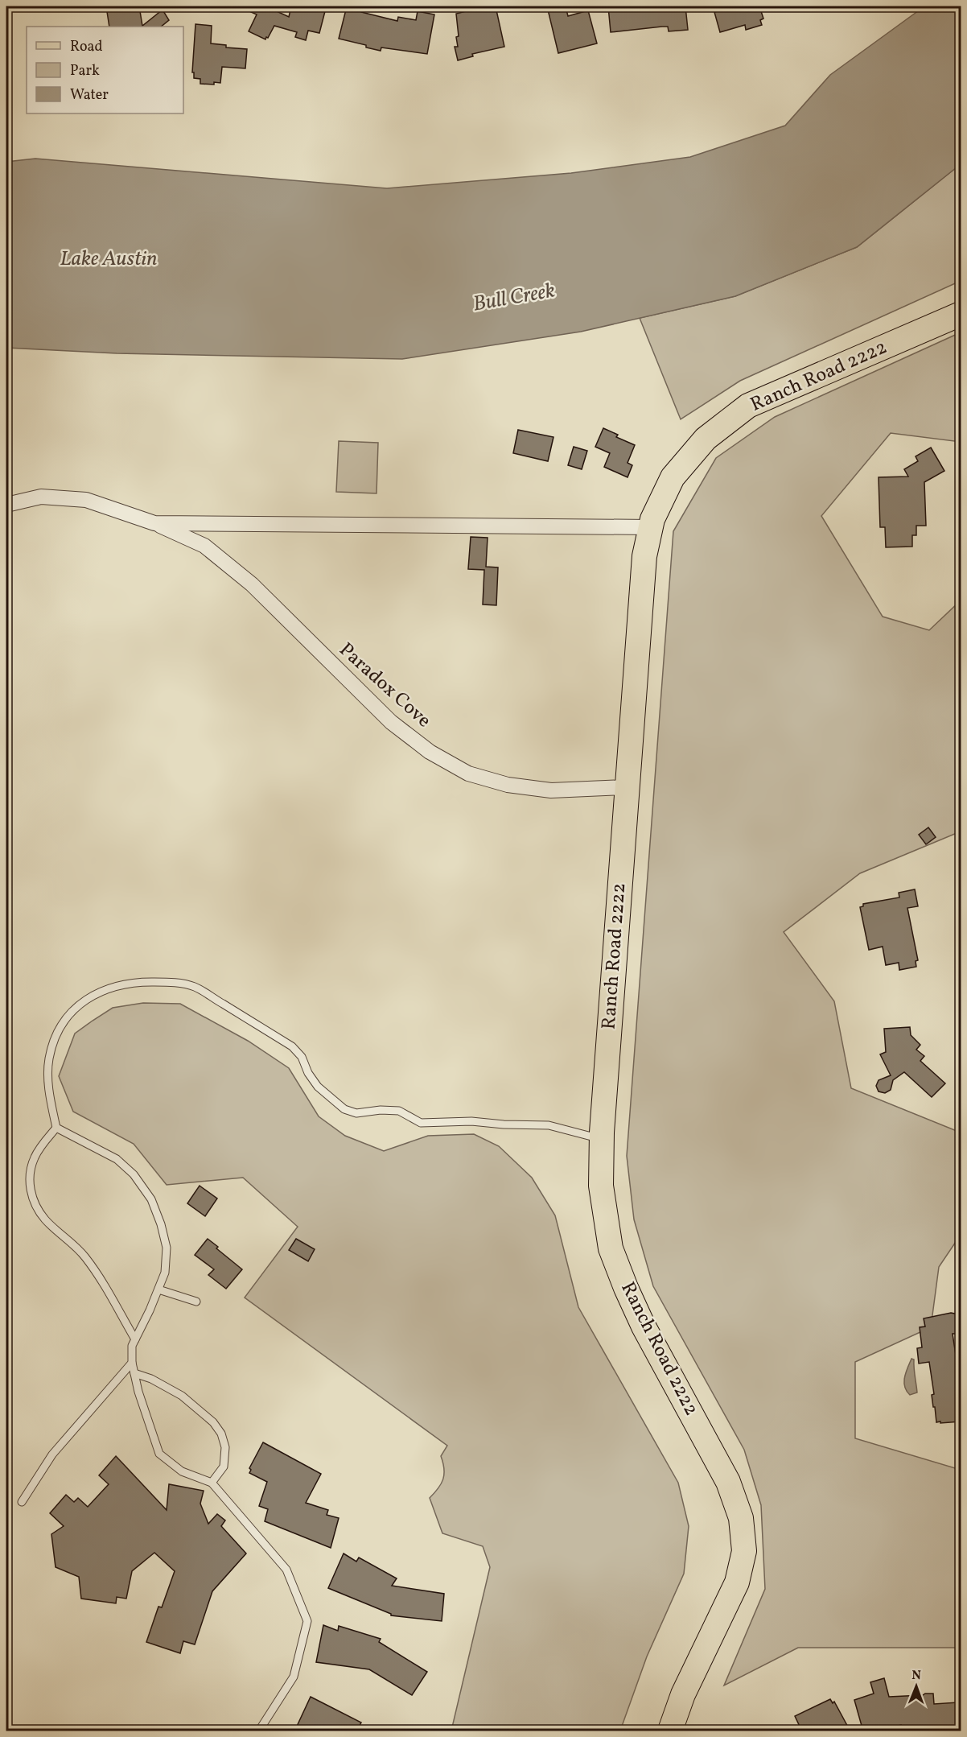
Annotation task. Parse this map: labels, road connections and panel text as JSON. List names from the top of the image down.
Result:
{
  "streets": {
    "main road": ["Ranch Road 2222"],
    "street": ["Paradox Cove"]
  },
  "crossings": [
    ["Ranch Road 2222", "Paradox Cove"]
  ],
  "water": ["Lake Austin", "Bull Creek"],
  "legend": ["Road", "Park", "Water"],
  "north": "top"
}
